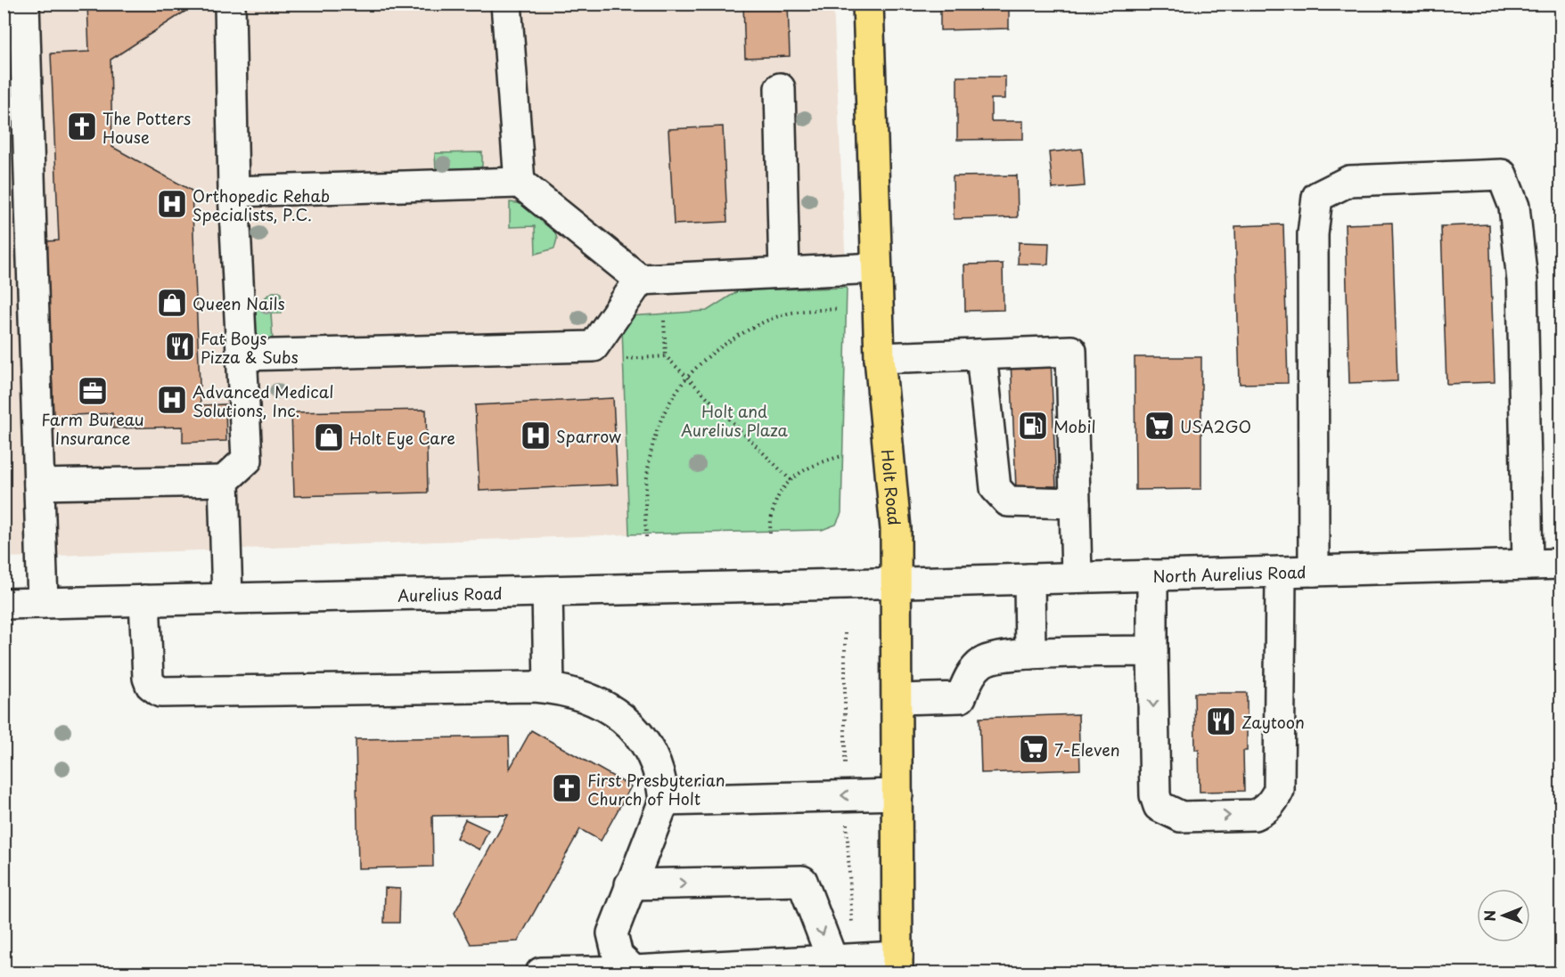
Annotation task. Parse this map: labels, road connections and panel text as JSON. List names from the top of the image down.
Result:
{
  "streets": {
    "main road": ["Holt Road"],
    "street": ["North Aurelius Road", "Aurelius Road"]
  },
  "crossings": [
    ["Holt Road", "North Aurelius Road"],
    ["Holt Road", "Aurelius Road"],
    ["North Aurelius Road", "Aurelius Road"]
  ],
  "parks": ["Holt and Aurelius Plaza"],
  "places": {
    "church": ["The Potters House", "First Presbyterian Church of Holt"],
    "hospital": ["Orthopedic Rehab Specialists, P.C.", "Advanced Medical Solutions, Inc.", "Sparrow"],
    "shop": ["Queen Nails", "Holt Eye Care"],
    "restaurant": ["Fat Boys Pizza & Subs", "Zaytoon"],
    "office": ["Farm Bureau Insurance"],
    "fuel station": ["Mobil"],
    "supermarket": ["USA2GO", "7-Eleven"]
  },
  "north": "left"
}
